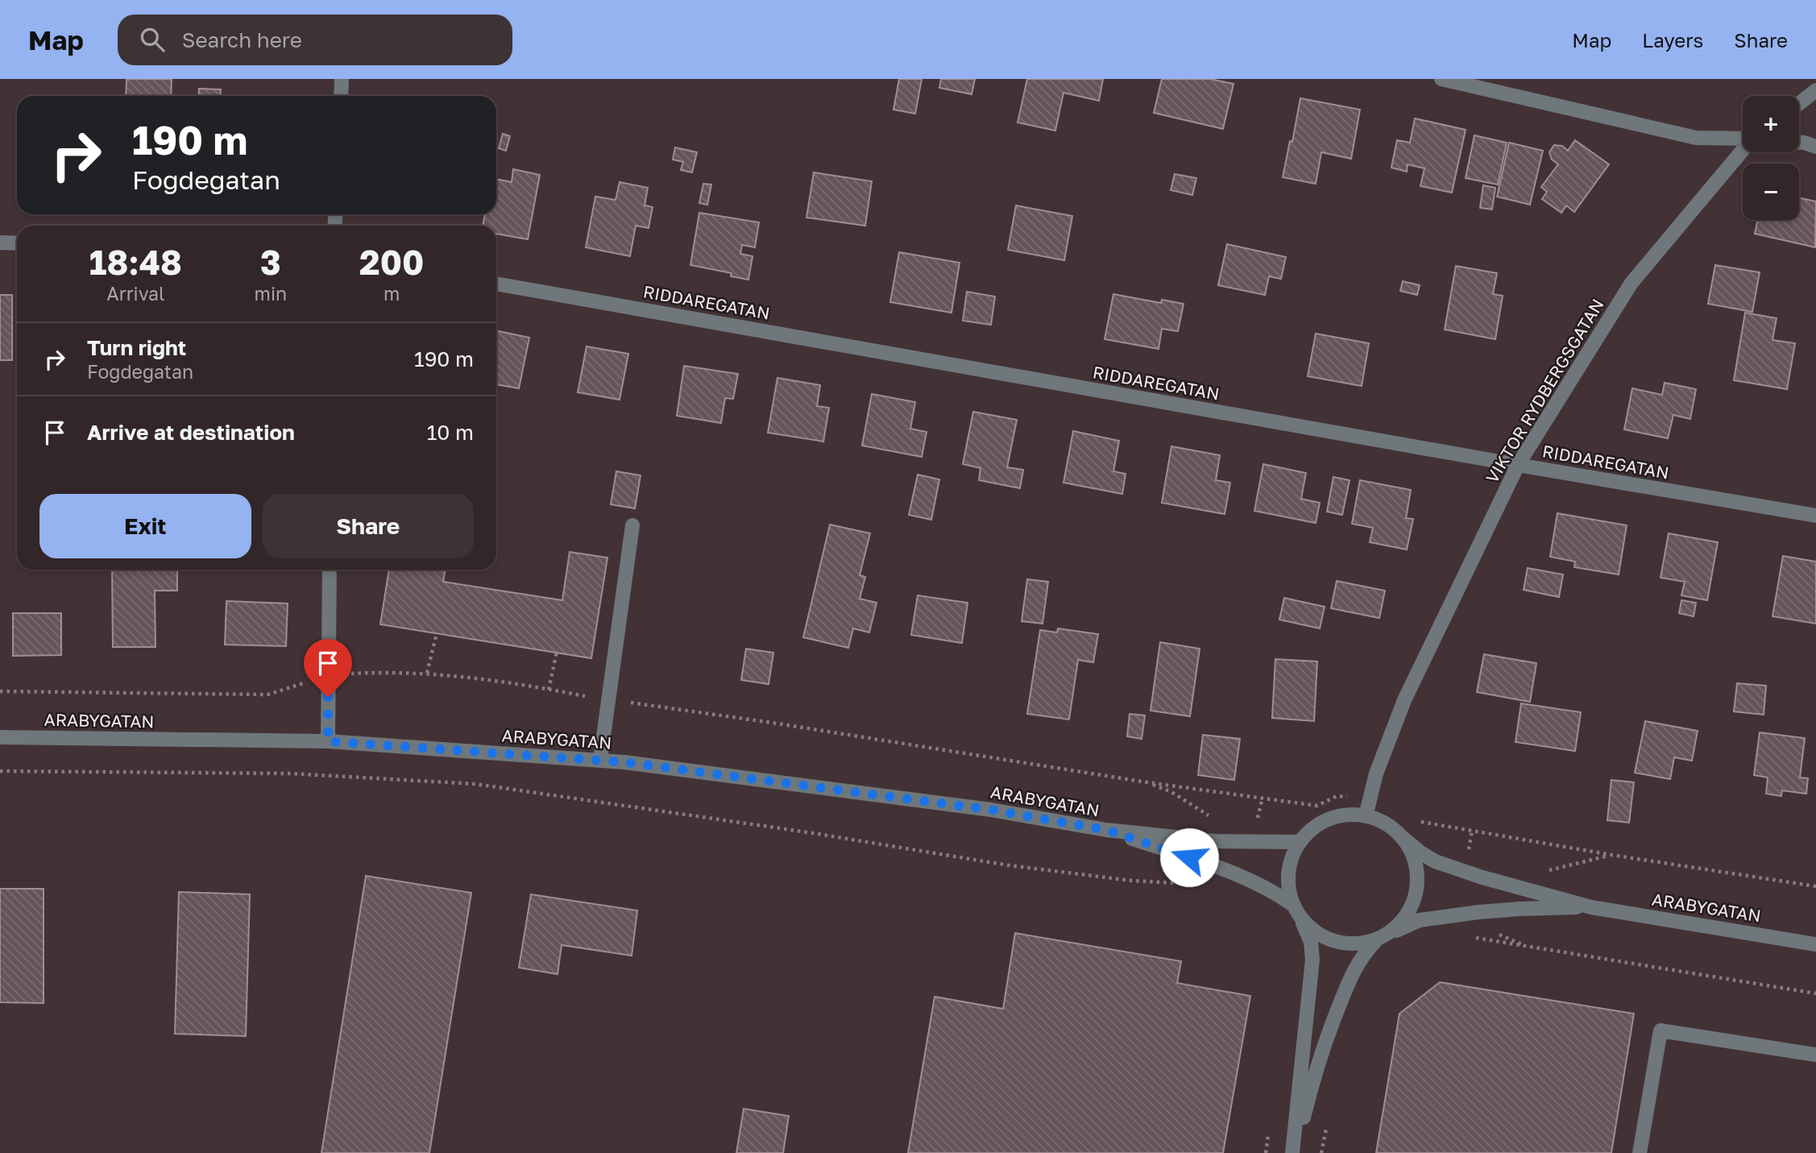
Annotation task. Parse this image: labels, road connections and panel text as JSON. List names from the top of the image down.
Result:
{
  "streets": {
    "street": ["RIDDAREGATAN", "VIKTOR RYDBERGSGATAN", "ARABYGATAN"]
  },
  "crossings": [
    ["RIDDAREGATAN", "VIKTOR RYDBERGSGATAN"],
    ["VIKTOR RYDBERGSGATAN", "ARABYGATAN"]
  ],
  "page": {
    "header": "Map",
    "search": "Search here",
    "nav": ["Map", "Layers", "Share"],
    "map_buttons": ["+", "−"],
    "turn": ["190 m", "Fogdegatan"],
    "eta": [
      "18:48",
      "Arrival",
      "3",
      "min",
      "200",
      "m"
    ],
    "list": [
      {
        "name": "Turn right",
        "note": "Fogdegatan",
        "value": "190 m"
      },
      {
        "name": "Arrive at destination",
        "value": "10 m"
      }
    ],
    "buttons": ["Exit", "Share"]
  }
}
